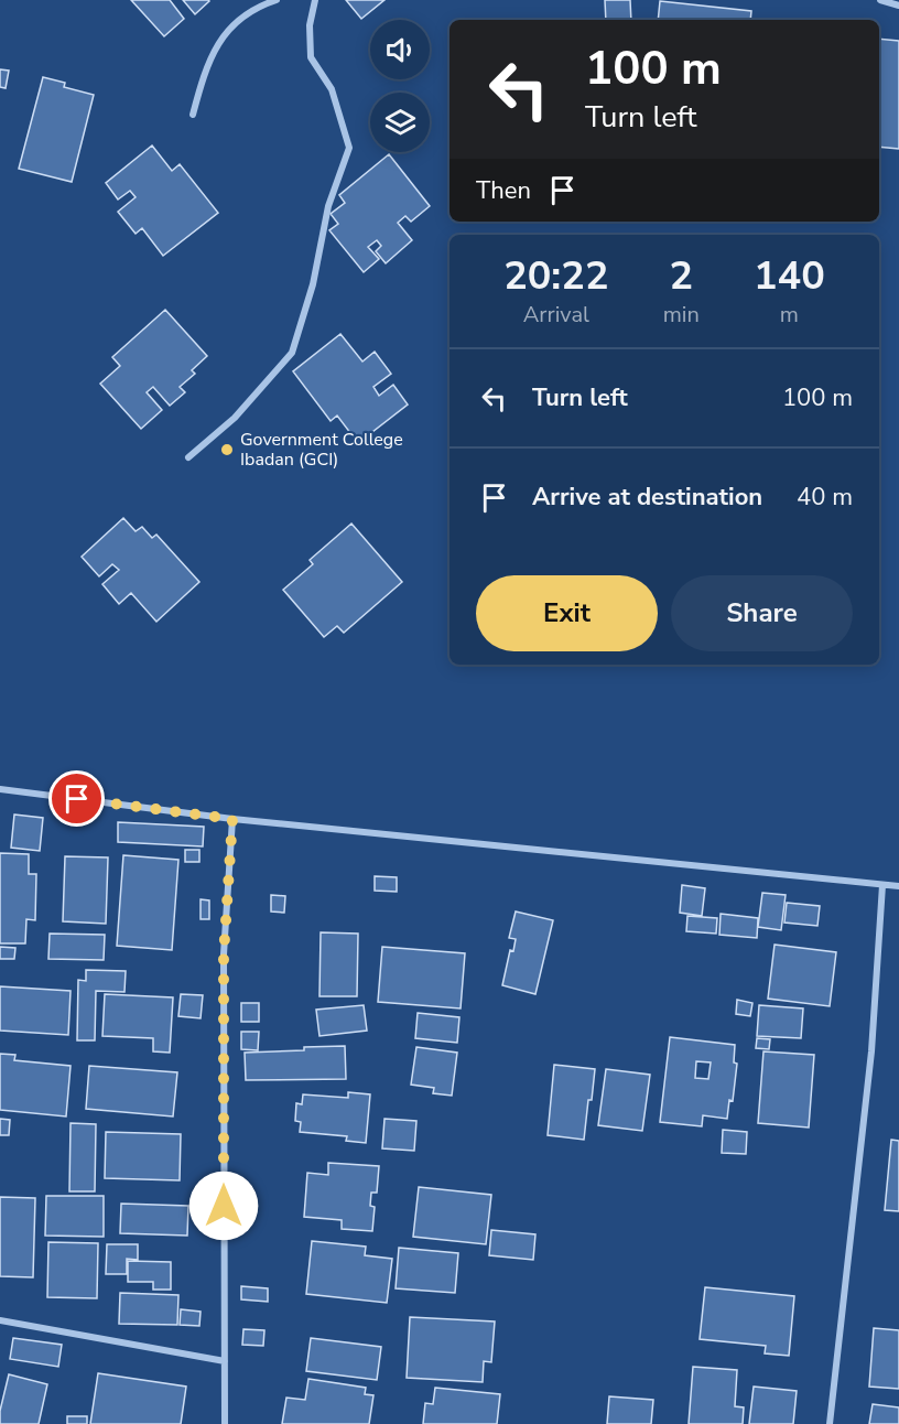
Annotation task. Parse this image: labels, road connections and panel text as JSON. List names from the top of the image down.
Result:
{
  "places": ["Government College Ibadan (GCI)"],
  "page": {
    "turn": ["100 m", "Turn left"],
    "then": "Then",
    "eta": [
      "20:22",
      "Arrival",
      "2",
      "min",
      "140",
      "m"
    ],
    "list": [
      {
        "name": "Turn left",
        "value": "100 m"
      },
      {
        "name": "Arrive at destination",
        "value": "40 m"
      }
    ],
    "buttons": ["Exit", "Share"]
  }
}
